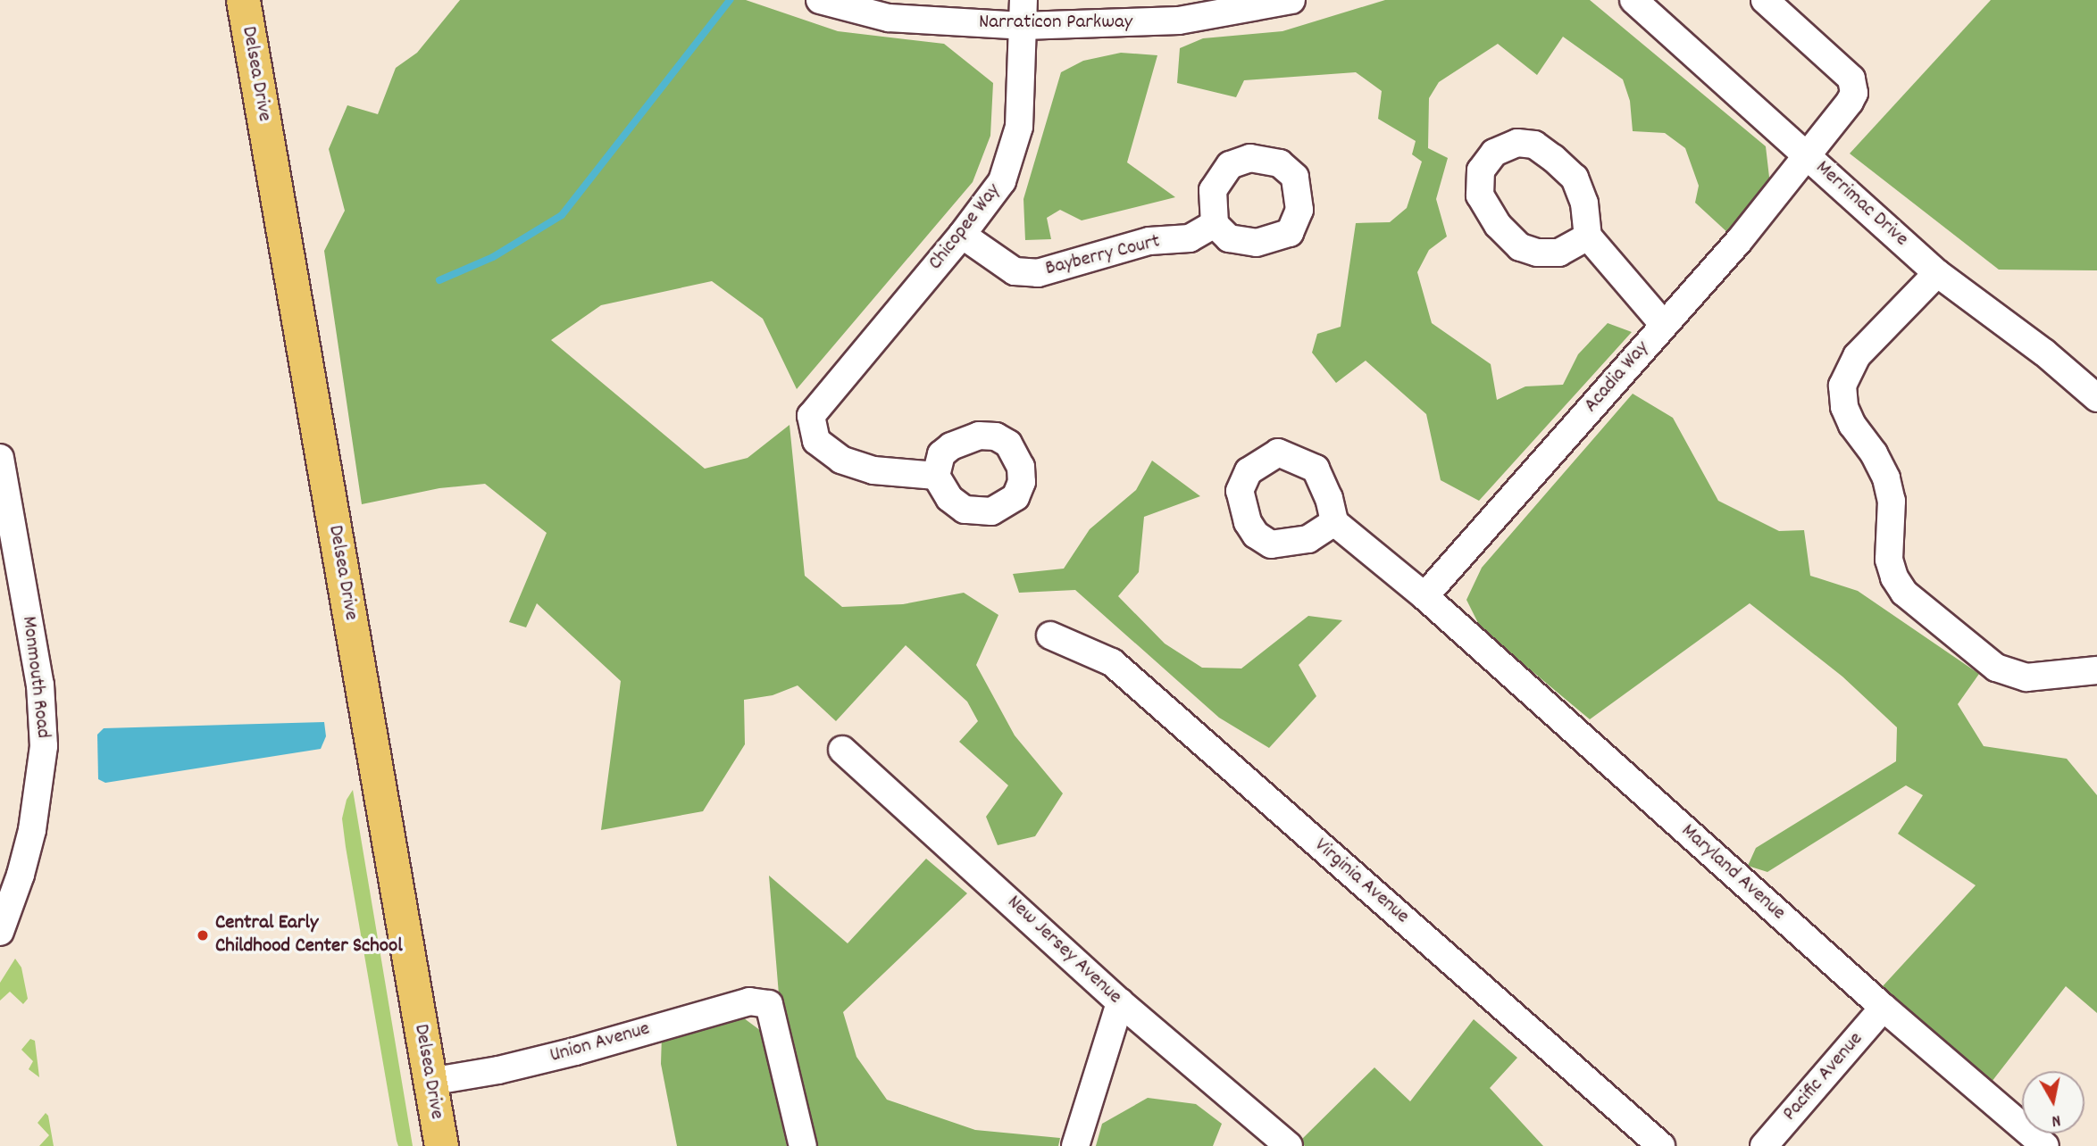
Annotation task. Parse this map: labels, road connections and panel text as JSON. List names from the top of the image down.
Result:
{
  "streets": {
    "main road": ["Delsea Drive"],
    "street": [
      "Narraticon Parkway",
      "Merrimac Drive",
      "Chicopee Way",
      "Bayberry Court",
      "Acadia Way",
      "Monmouth Road",
      "Maryland Avenue",
      "Virginia Avenue",
      "New Jersey Avenue",
      "Union Avenue",
      "Pacific Avenue"
    ]
  },
  "crossings": [
    ["Narraticon Parkway", "Chicopee Way"],
    ["Delsea Drive", "Union Avenue"],
    ["Merrimac Drive", "Acadia Way"],
    ["Chicopee Way", "Bayberry Court"],
    ["Acadia Way", "Maryland Avenue"],
    ["Maryland Avenue", "Pacific Avenue"]
  ],
  "places": ["Central Early Childhood Center School"],
  "north": "bottom"
}
